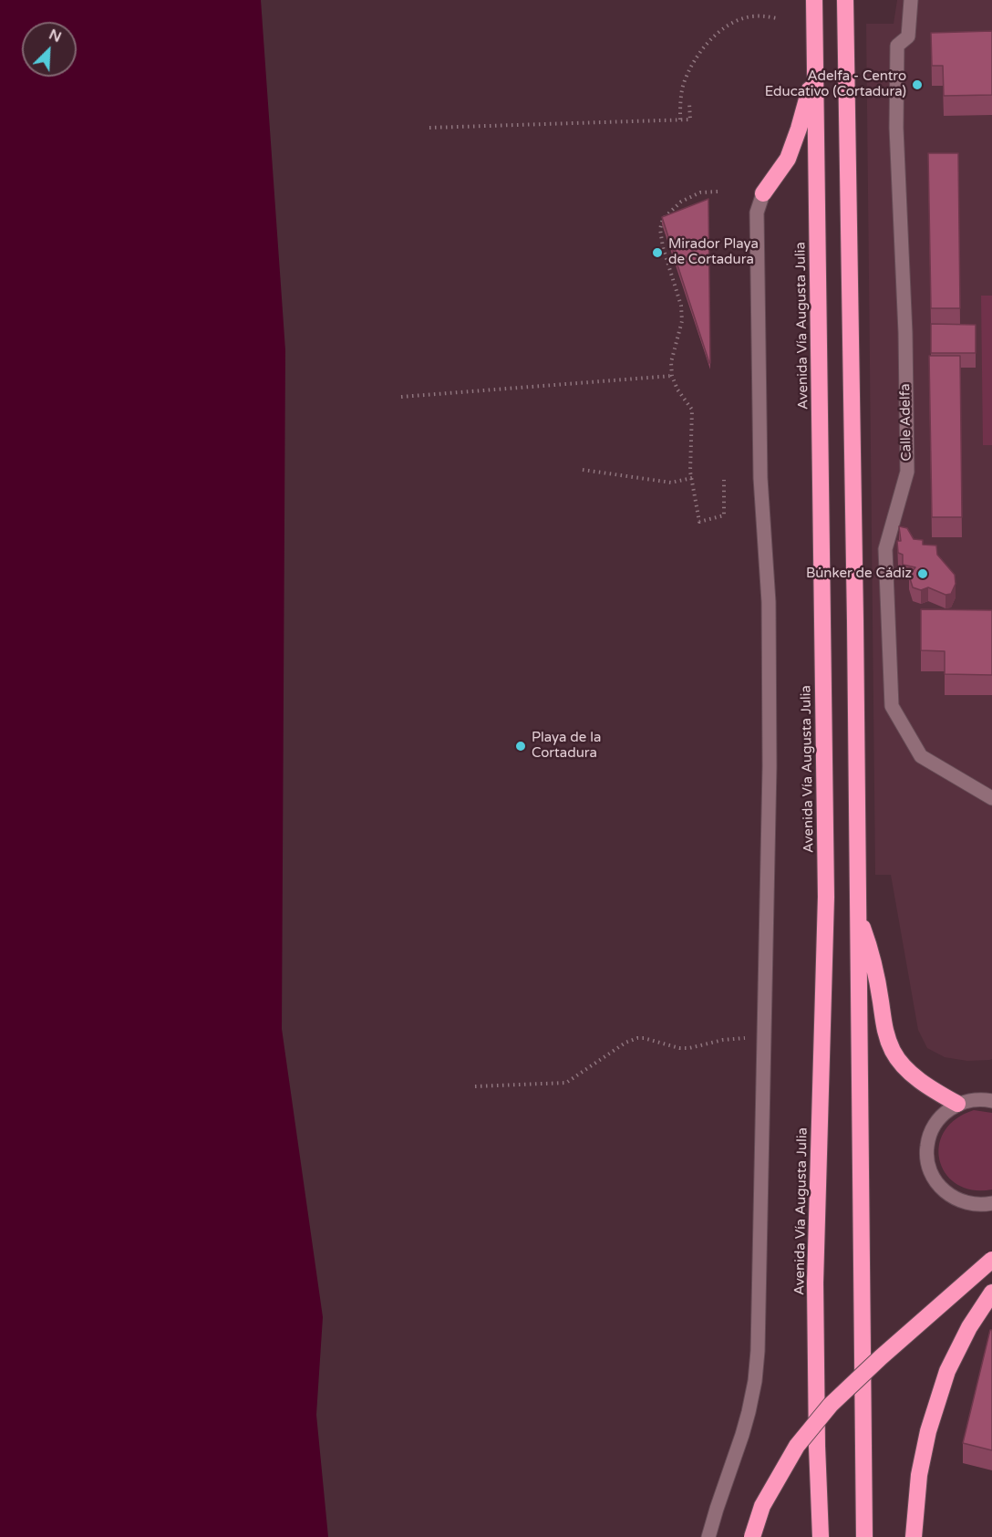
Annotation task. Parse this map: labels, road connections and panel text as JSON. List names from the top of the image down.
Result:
{
  "streets": {
    "highway": ["Avenida Vía Augusta Julia"],
    "street": ["Calle Adelfa"]
  },
  "places": [
    "Adelfa - Centro Educativo (Cortadura)",
    "Mirador Playa de Cortadura",
    "Búnker de Cádiz",
    "Playa de la Cortadura"
  ],
  "north": "top right"
}
